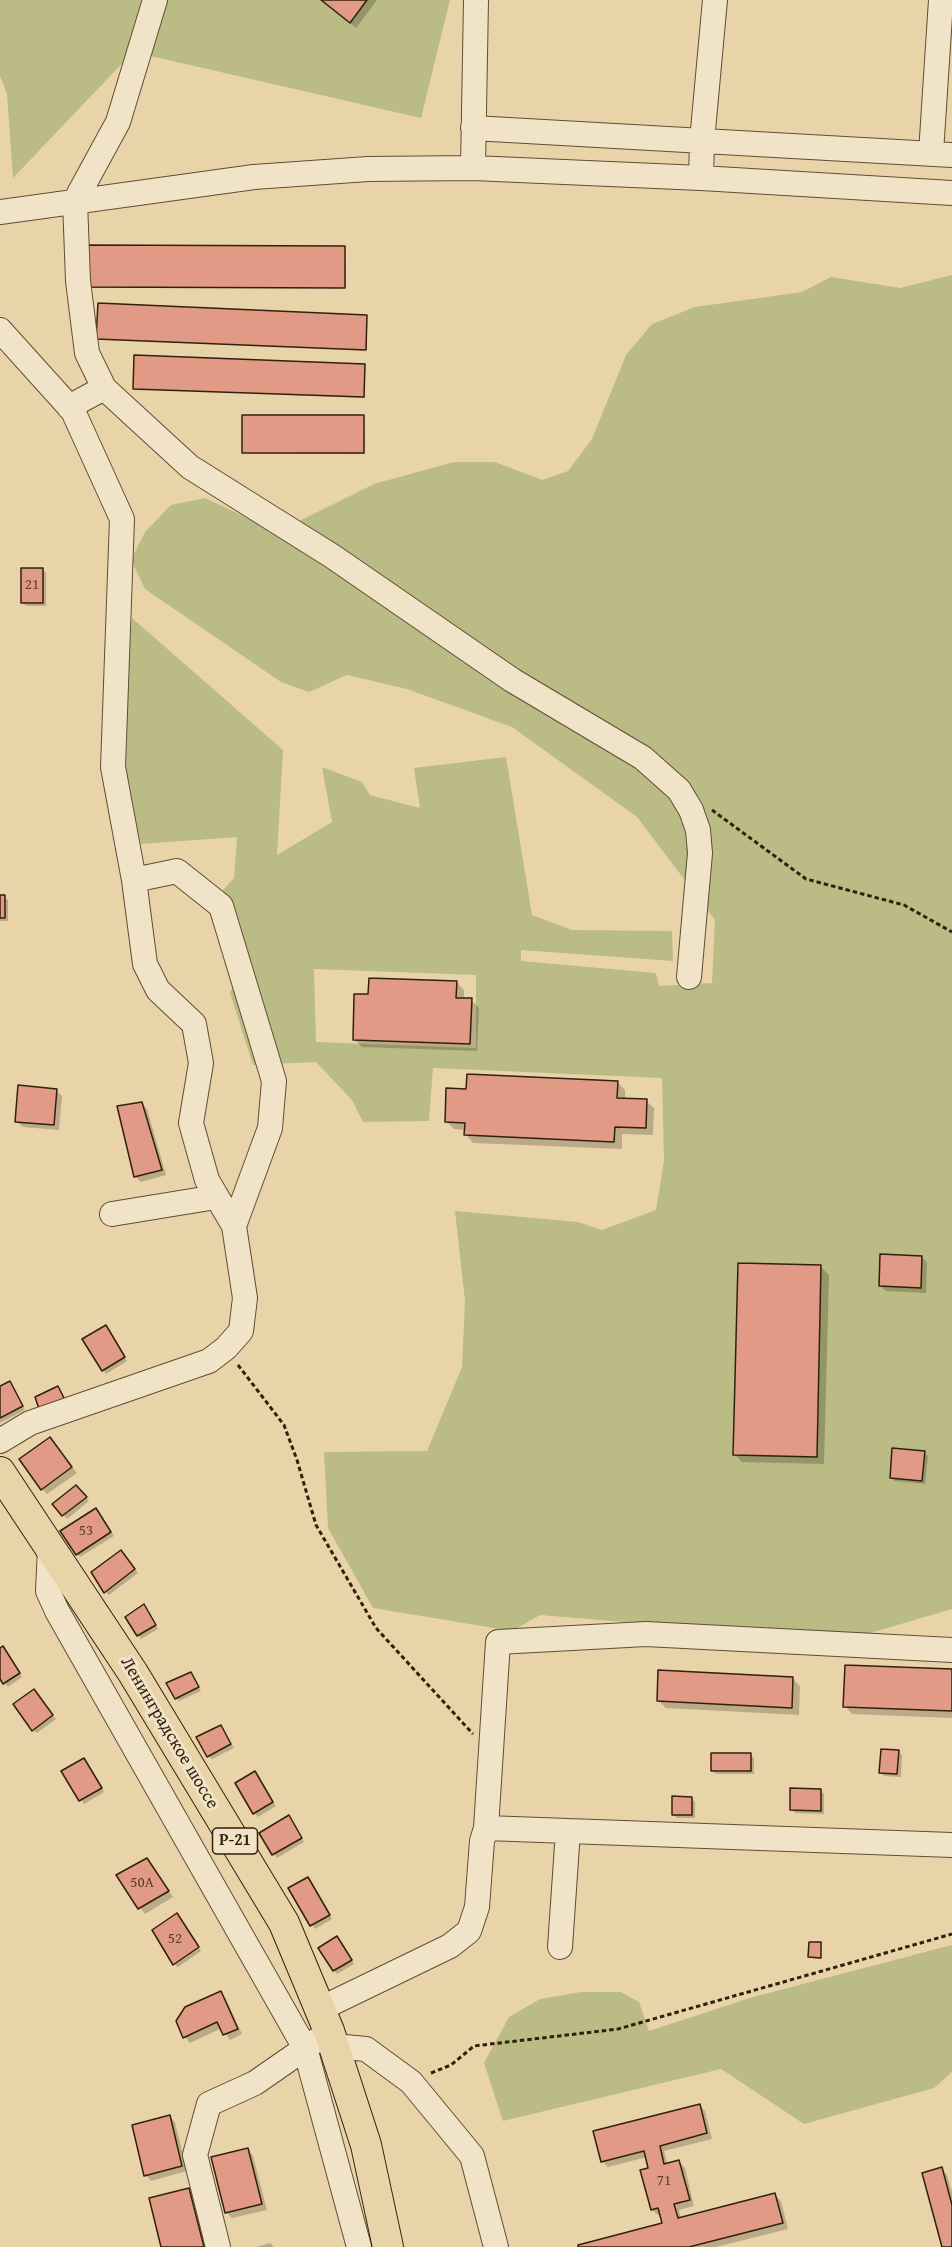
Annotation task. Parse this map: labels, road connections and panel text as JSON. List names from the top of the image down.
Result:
{
  "streets": {
    "main road": ["Ленинградское шоссе", "Р-21"]
  },
  "house_numbers": [
    "21",
    "53",
    "50А",
    "52",
    "71"
  ]
}
